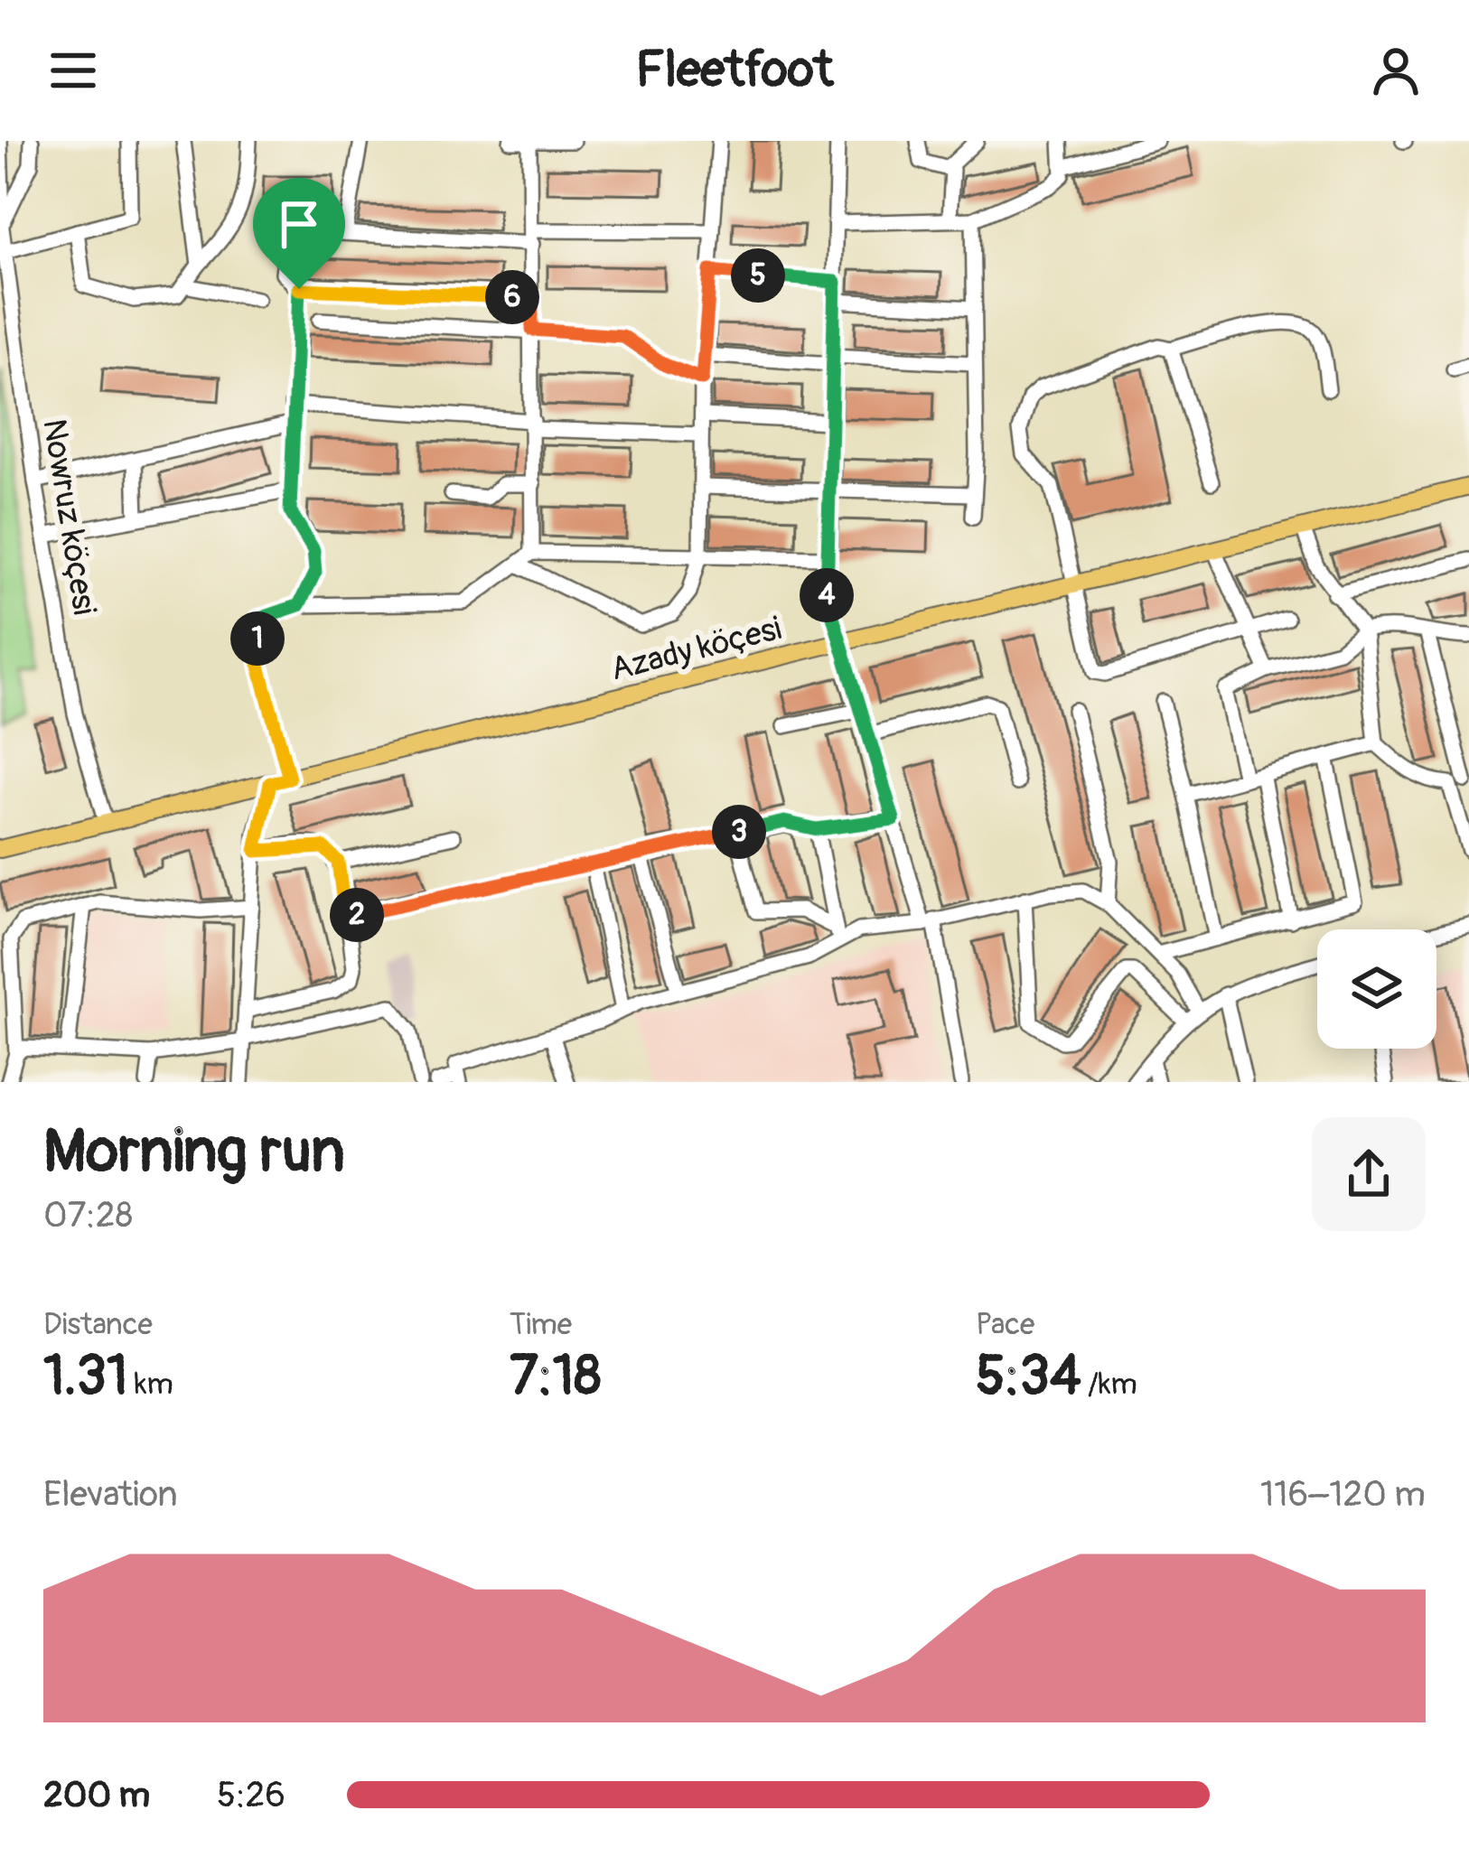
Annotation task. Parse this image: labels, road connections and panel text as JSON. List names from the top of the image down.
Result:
{
  "streets": {
    "main road": ["Azady köçesi"],
    "street": ["Nowruz köçesi"]
  },
  "crossings": [
    ["Nowruz köçesi", "Azady köçesi"]
  ],
  "page": {
    "header": "Fleetfoot",
    "pins": [
      "5",
      "6",
      "4",
      "1",
      "3",
      "2"
    ],
    "heading": ["Morning run", "07:28"],
    "stats": [
      ["Distance", "1.31 km"],
      ["Time", "7:18"],
      ["Pace", "5:34 /km"]
    ],
    "chart": ["Elevation", "116–120 m"],
    "list": [
      {
        "name": "200 m",
        "note": "5:26"
      }
    ]
  }
}
